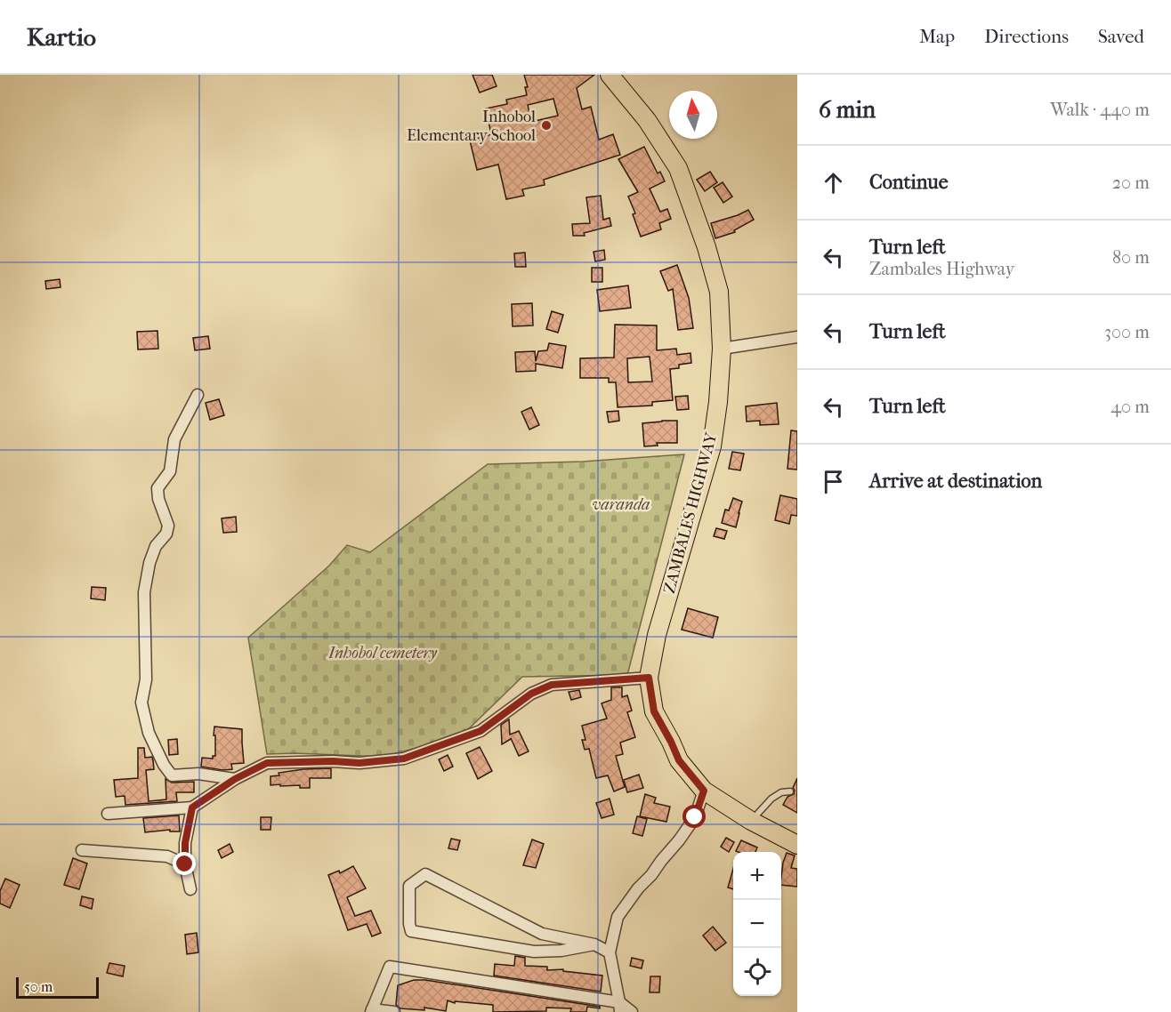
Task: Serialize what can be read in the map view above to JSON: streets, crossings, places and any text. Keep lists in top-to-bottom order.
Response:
{
  "streets": {
    "main road": ["ZAMBALES HIGHWAY"]
  },
  "parks": ["varanda", "Inhobol cemetery"],
  "places": ["Inhobol Elementary School"],
  "scale_bar": "50 m",
  "north": "top",
  "page": {
    "header": "Kartio",
    "nav": ["Map", "Directions", "Saved"],
    "heading": ["6 min", "Walk · 440 m"],
    "list": [
      ["Continue", "20 m"],
      ["Turn left", "Zambales Highway", "80 m"],
      ["Turn left", "300 m"],
      ["Turn left", "40 m"],
      "Arrive at destination"
    ],
    "map_buttons": ["+", "−"],
    "scale": "50 m"
  }
}
